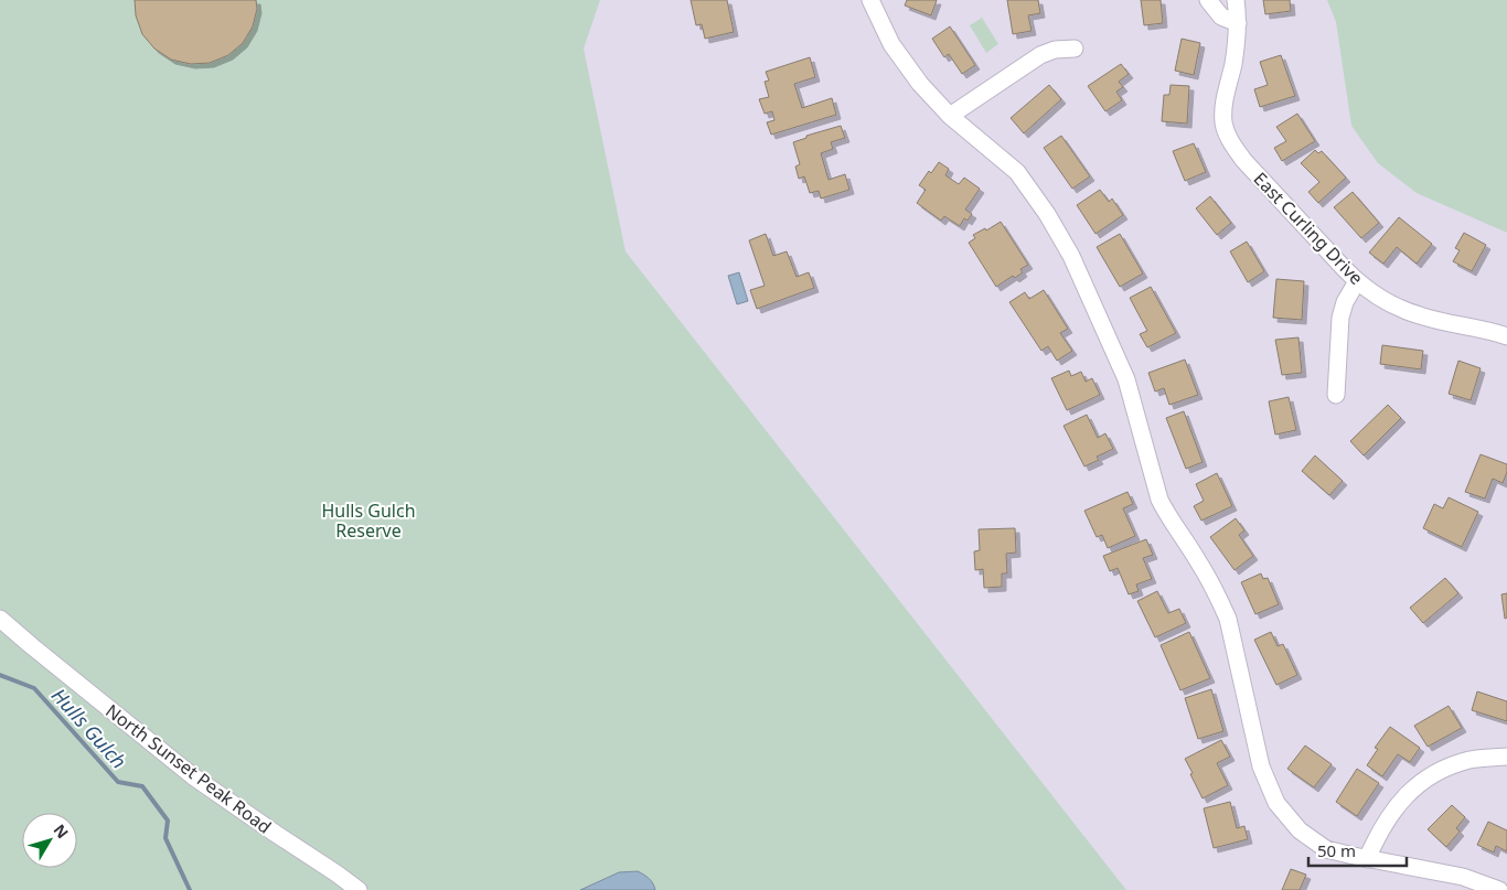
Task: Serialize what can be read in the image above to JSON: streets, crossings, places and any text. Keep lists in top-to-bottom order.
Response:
{
  "streets": {
    "street": ["East Curling Drive", "North Sunset Peak Road"]
  },
  "water": ["Hulls Gulch"],
  "parks": ["Hulls Gulch Reserve"],
  "scale_bar": "50 m",
  "north": "top right"
}
